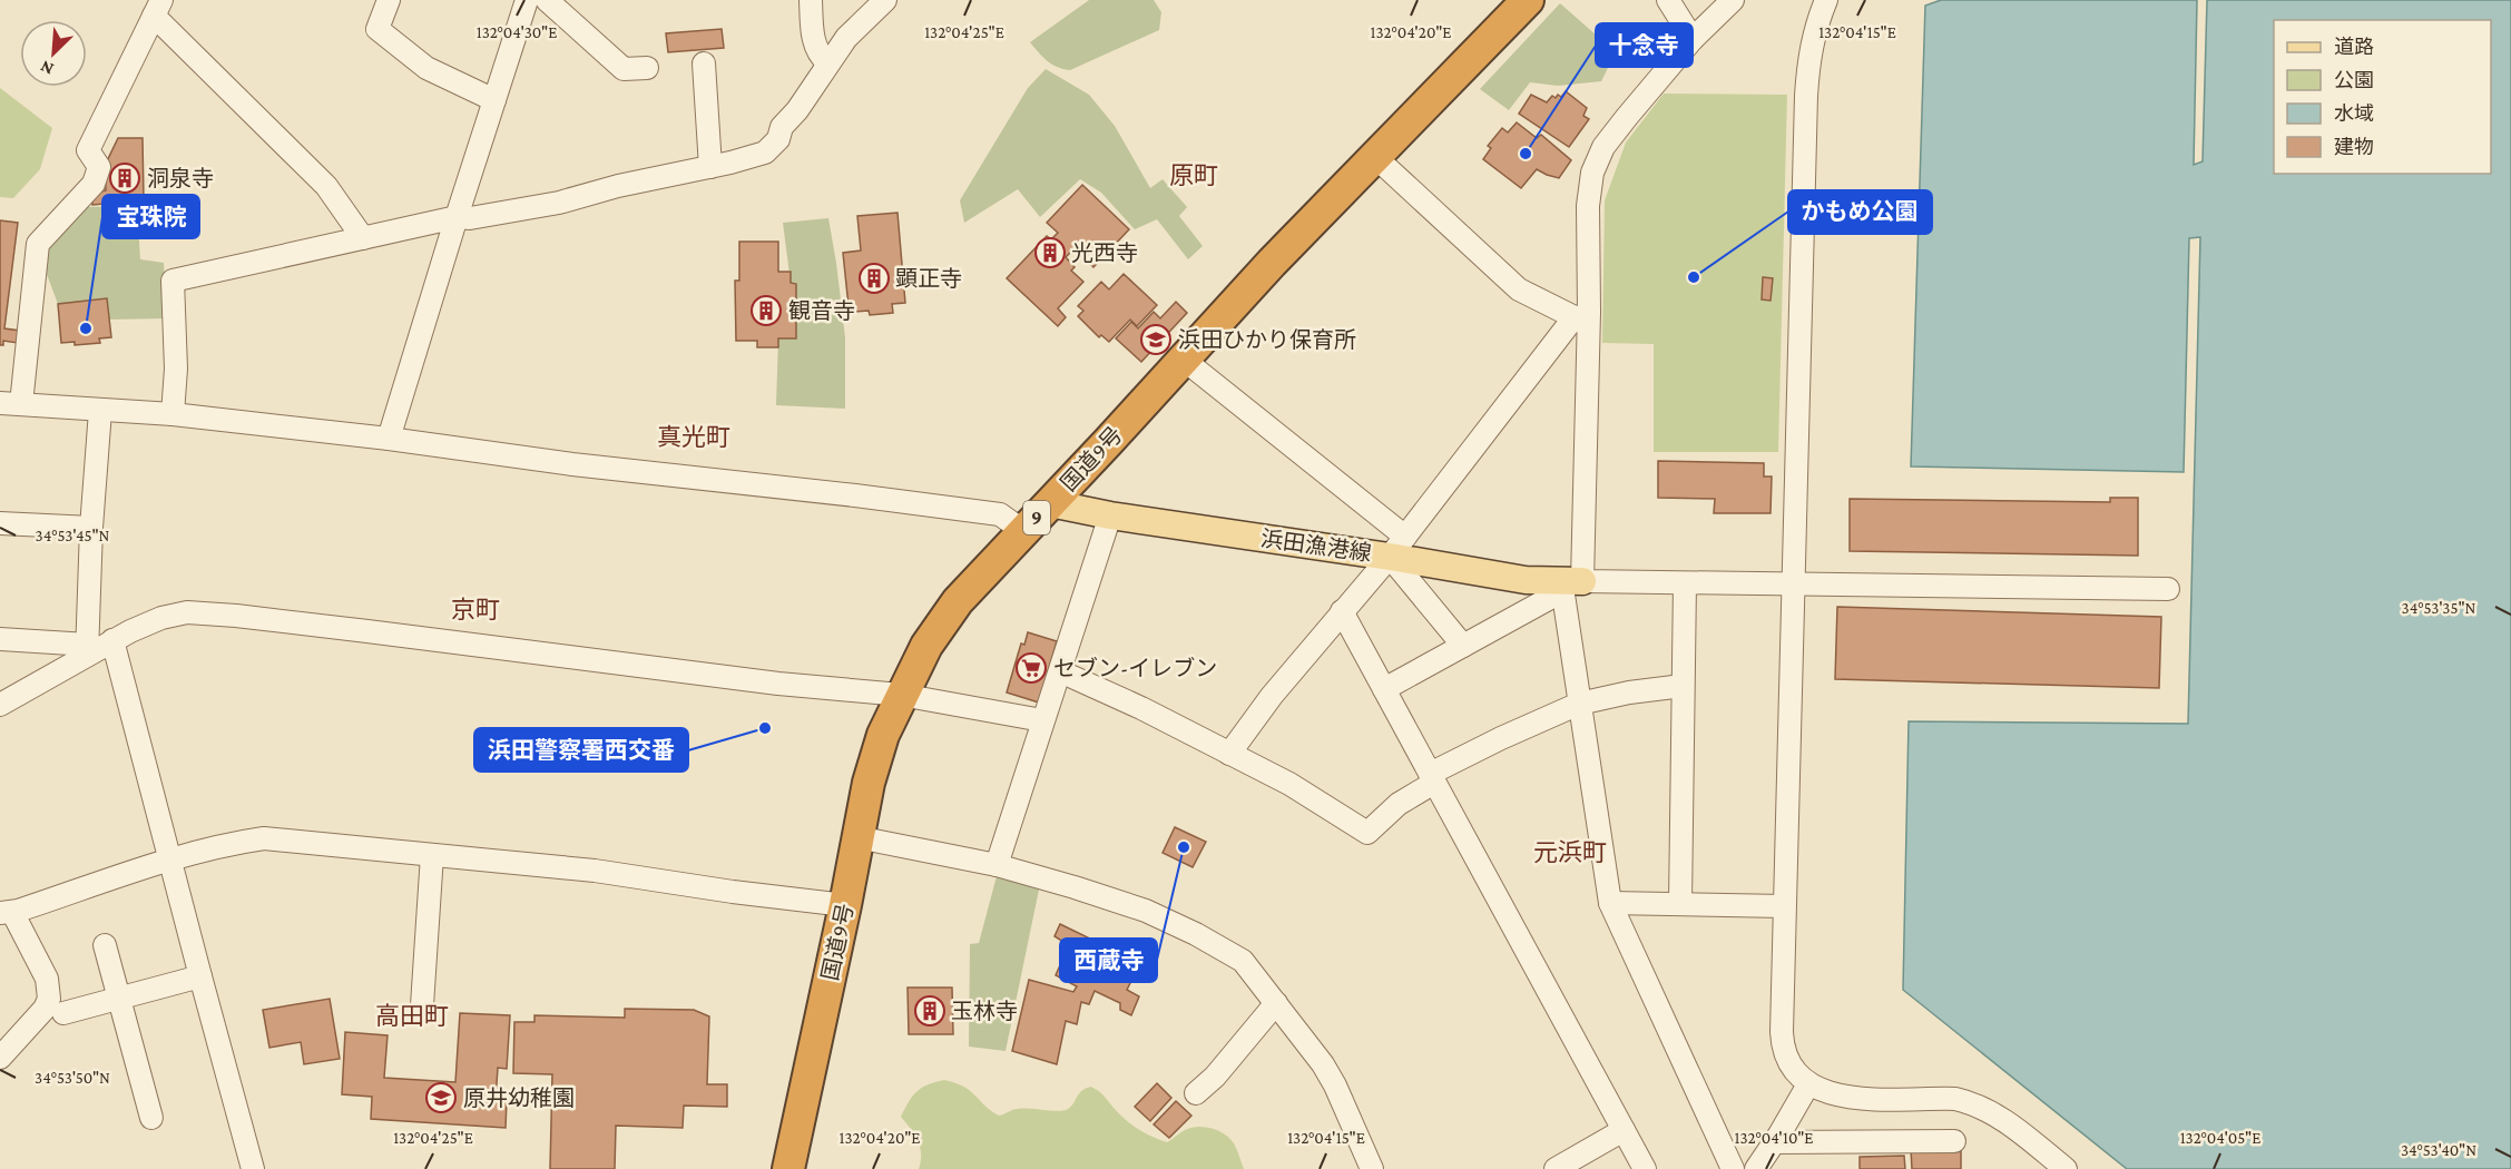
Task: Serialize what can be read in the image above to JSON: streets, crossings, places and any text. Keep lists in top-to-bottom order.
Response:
{
  "streets": {
    "highway": ["国道9号", "9"],
    "main road": ["浜田漁港線"]
  },
  "crossings": [
    ["国道9号", "浜田漁港線"]
  ],
  "districts": [
    "原町",
    "真光町",
    "京町",
    "元浜町",
    "高田町"
  ],
  "places": {
    "other": [
      "十念寺",
      "かもめ公園",
      "宝珠院",
      "浜田警察署西交番",
      "西蔵寺"
    ],
    "building": [
      "洞泉寺",
      "光西寺",
      "顕正寺",
      "観音寺",
      "玉林寺"
    ],
    "school or university": ["浜田ひかり保育所", "原井幼稚園"],
    "supermarket": ["セブン-イレブン"]
  },
  "legend": [
    "道路",
    "公園",
    "水域",
    "建物"
  ],
  "north": "bottom left",
  "coordinates": [
    "132°04'30\"E",
    "132°04'25\"E",
    "132°04'20\"E",
    "132°04'15\"E",
    "34°53'45\"N",
    "34°53'35\"N",
    "34°53'50\"N",
    "132°04'10\"E",
    "132°04'05\"E",
    "34°53'40\"N"
  ]
}
